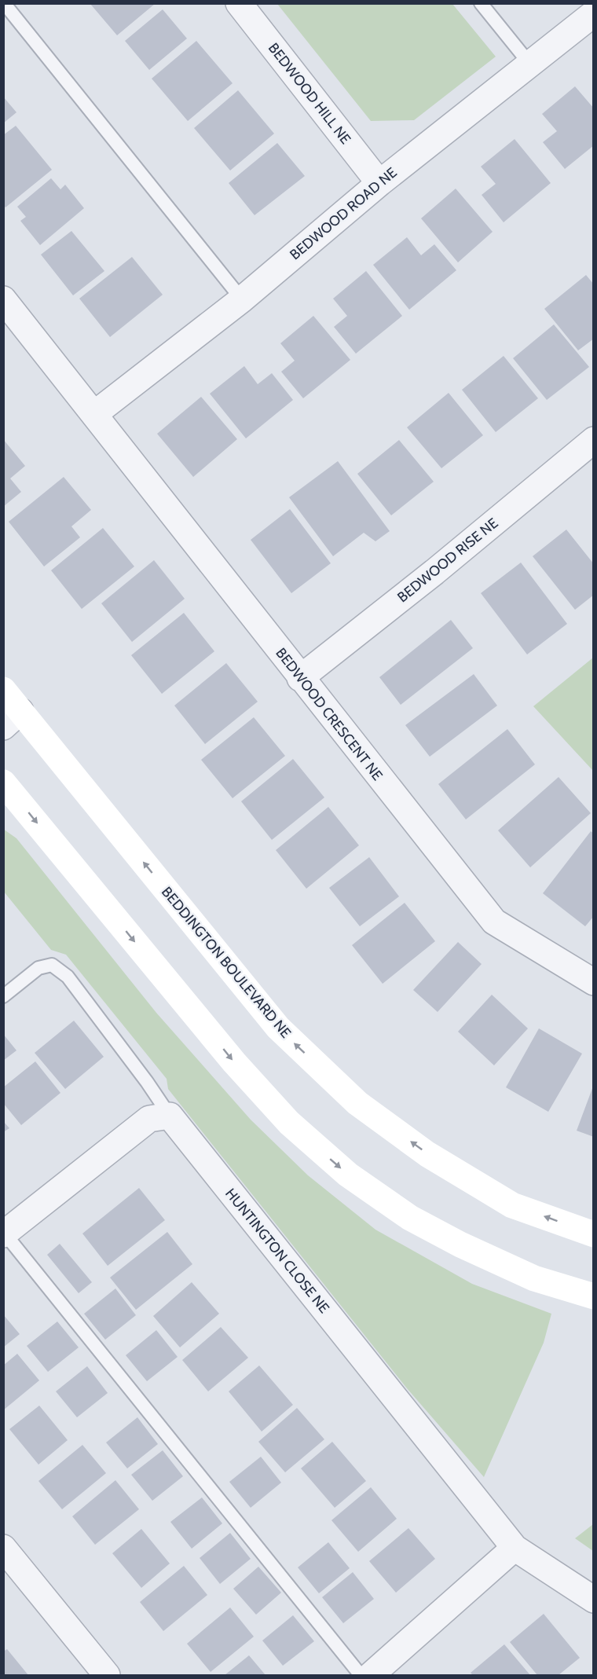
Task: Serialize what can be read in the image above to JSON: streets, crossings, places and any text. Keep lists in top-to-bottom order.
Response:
{
  "streets": {
    "main road": ["BEDDINGTON BOULEVARD NE"],
    "street": [
      "BEDWOOD HILL NE",
      "BEDWOOD ROAD NE",
      "BEDWOOD RISE NE",
      "BEDWOOD CRESCENT NE",
      "HUNTINGTON CLOSE NE"
    ]
  },
  "crossings": [
    ["BEDWOOD HILL NE", "BEDWOOD ROAD NE"],
    ["BEDWOOD ROAD NE", "BEDWOOD CRESCENT NE"],
    ["BEDWOOD RISE NE", "BEDWOOD CRESCENT NE"]
  ]
}
